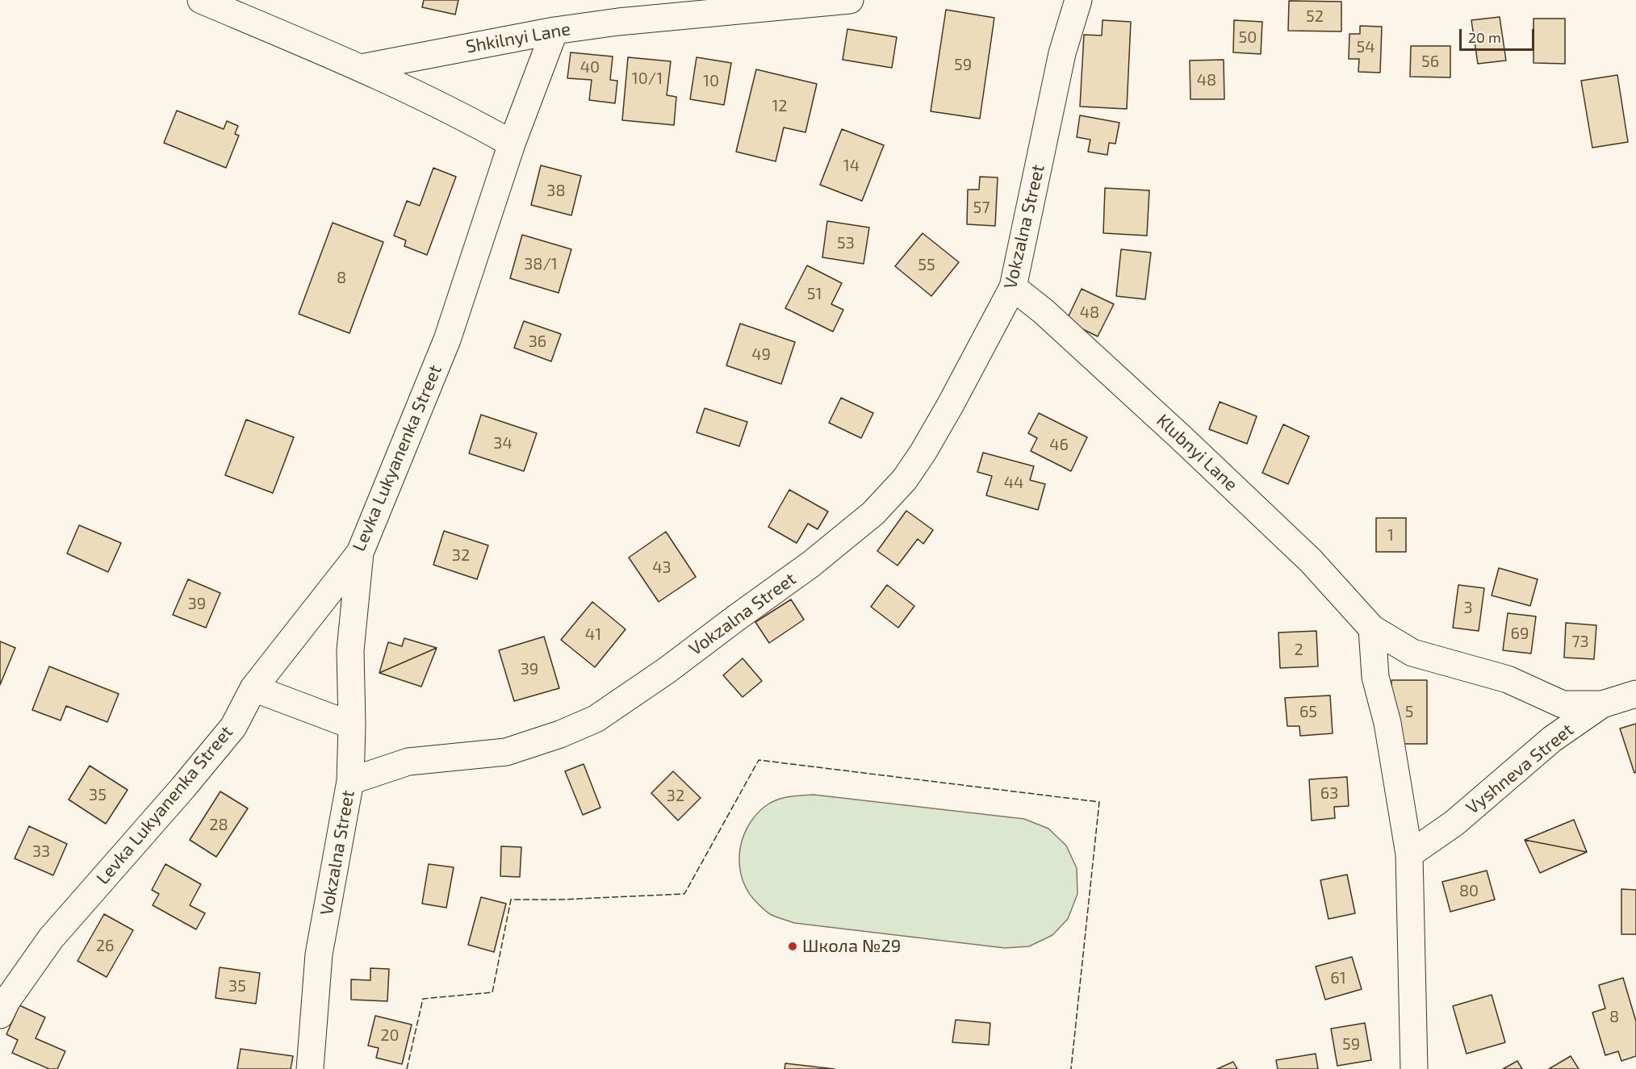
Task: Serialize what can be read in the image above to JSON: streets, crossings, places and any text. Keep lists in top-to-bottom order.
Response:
{
  "streets": {
    "street": [
      "Shkilnyi Lane",
      "Vokzalna Street",
      "Klubnyi Lane",
      "Levka Lukyanenka Street",
      "Vyshneva Street"
    ]
  },
  "crossings": [
    ["Shkilnyi Lane", "Levka Lukyanenka Street"],
    ["Vokzalna Street", "Klubnyi Lane"],
    ["Klubnyi Lane", "Vyshneva Street"]
  ],
  "places": ["Школа №29"],
  "house_numbers": [
    "52",
    "50",
    "54",
    "56",
    "59",
    "40",
    "10/1",
    "48",
    "10",
    "12",
    "14",
    "38",
    "57",
    "53",
    "38/1",
    "55",
    "8",
    "51",
    "48",
    "36",
    "49",
    "34",
    "46",
    "44",
    "1",
    "32",
    "43",
    "39",
    "3",
    "69",
    "41",
    "73",
    "2",
    "39",
    "65",
    "5",
    "63",
    "35",
    "32",
    "28",
    "33",
    "80",
    "26",
    "61",
    "35",
    "8",
    "20",
    "59"
  ],
  "scale_bar": "20 m"
}
